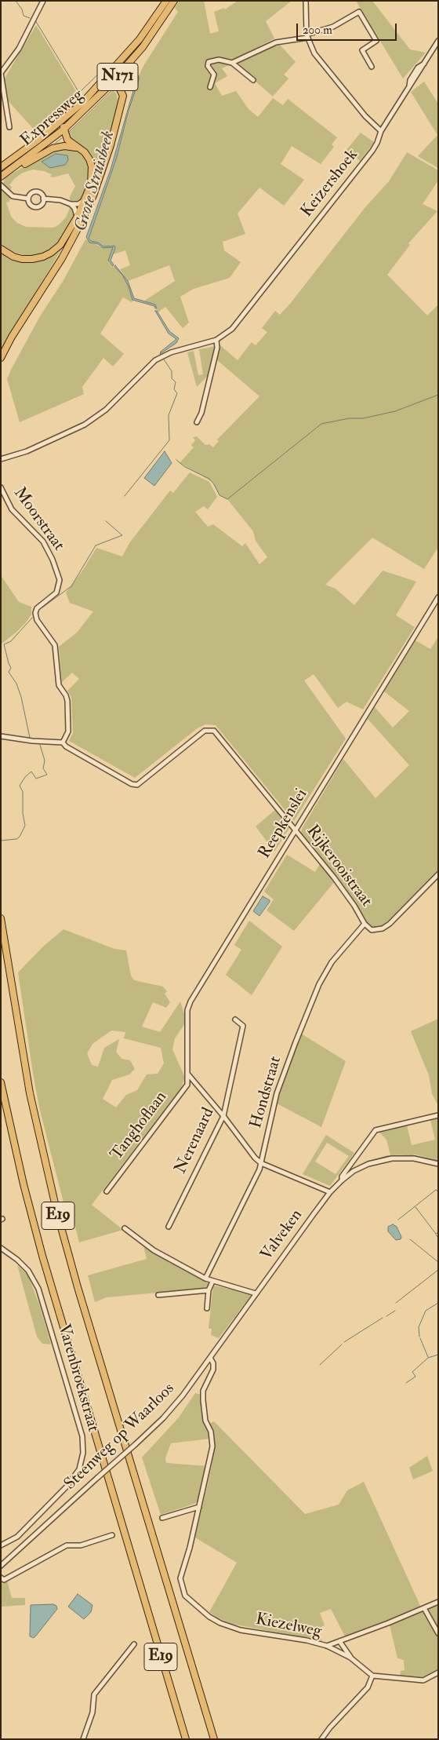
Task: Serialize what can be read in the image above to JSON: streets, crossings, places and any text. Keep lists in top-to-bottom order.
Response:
{
  "streets": {
    "highway": ["N171", "Expressweg", "E19"],
    "street": [
      "Keizershoek",
      "Moorstraat",
      "Reepkenslei",
      "Rijkerooistraat",
      "Hondstraat",
      "Tanghoflaan",
      "Nerenaard",
      "Valveken",
      "Varenbroekstraat",
      "Steenweg op Waarloos",
      "Kiezelweg"
    ]
  },
  "crossings": [
    ["Moorstraat", "Rijkerooistraat"],
    ["Reepkenslei", "Rijkerooistraat"],
    ["Reepkenslei", "Tanghoflaan"],
    ["Rijkerooistraat", "Hondstraat"],
    ["Valveken", "Steenweg op Waarloos"],
    ["Steenweg op Waarloos", "Kiezelweg"]
  ],
  "water": ["Grote Struisbeek"],
  "scale_bar": "200 m"
}
